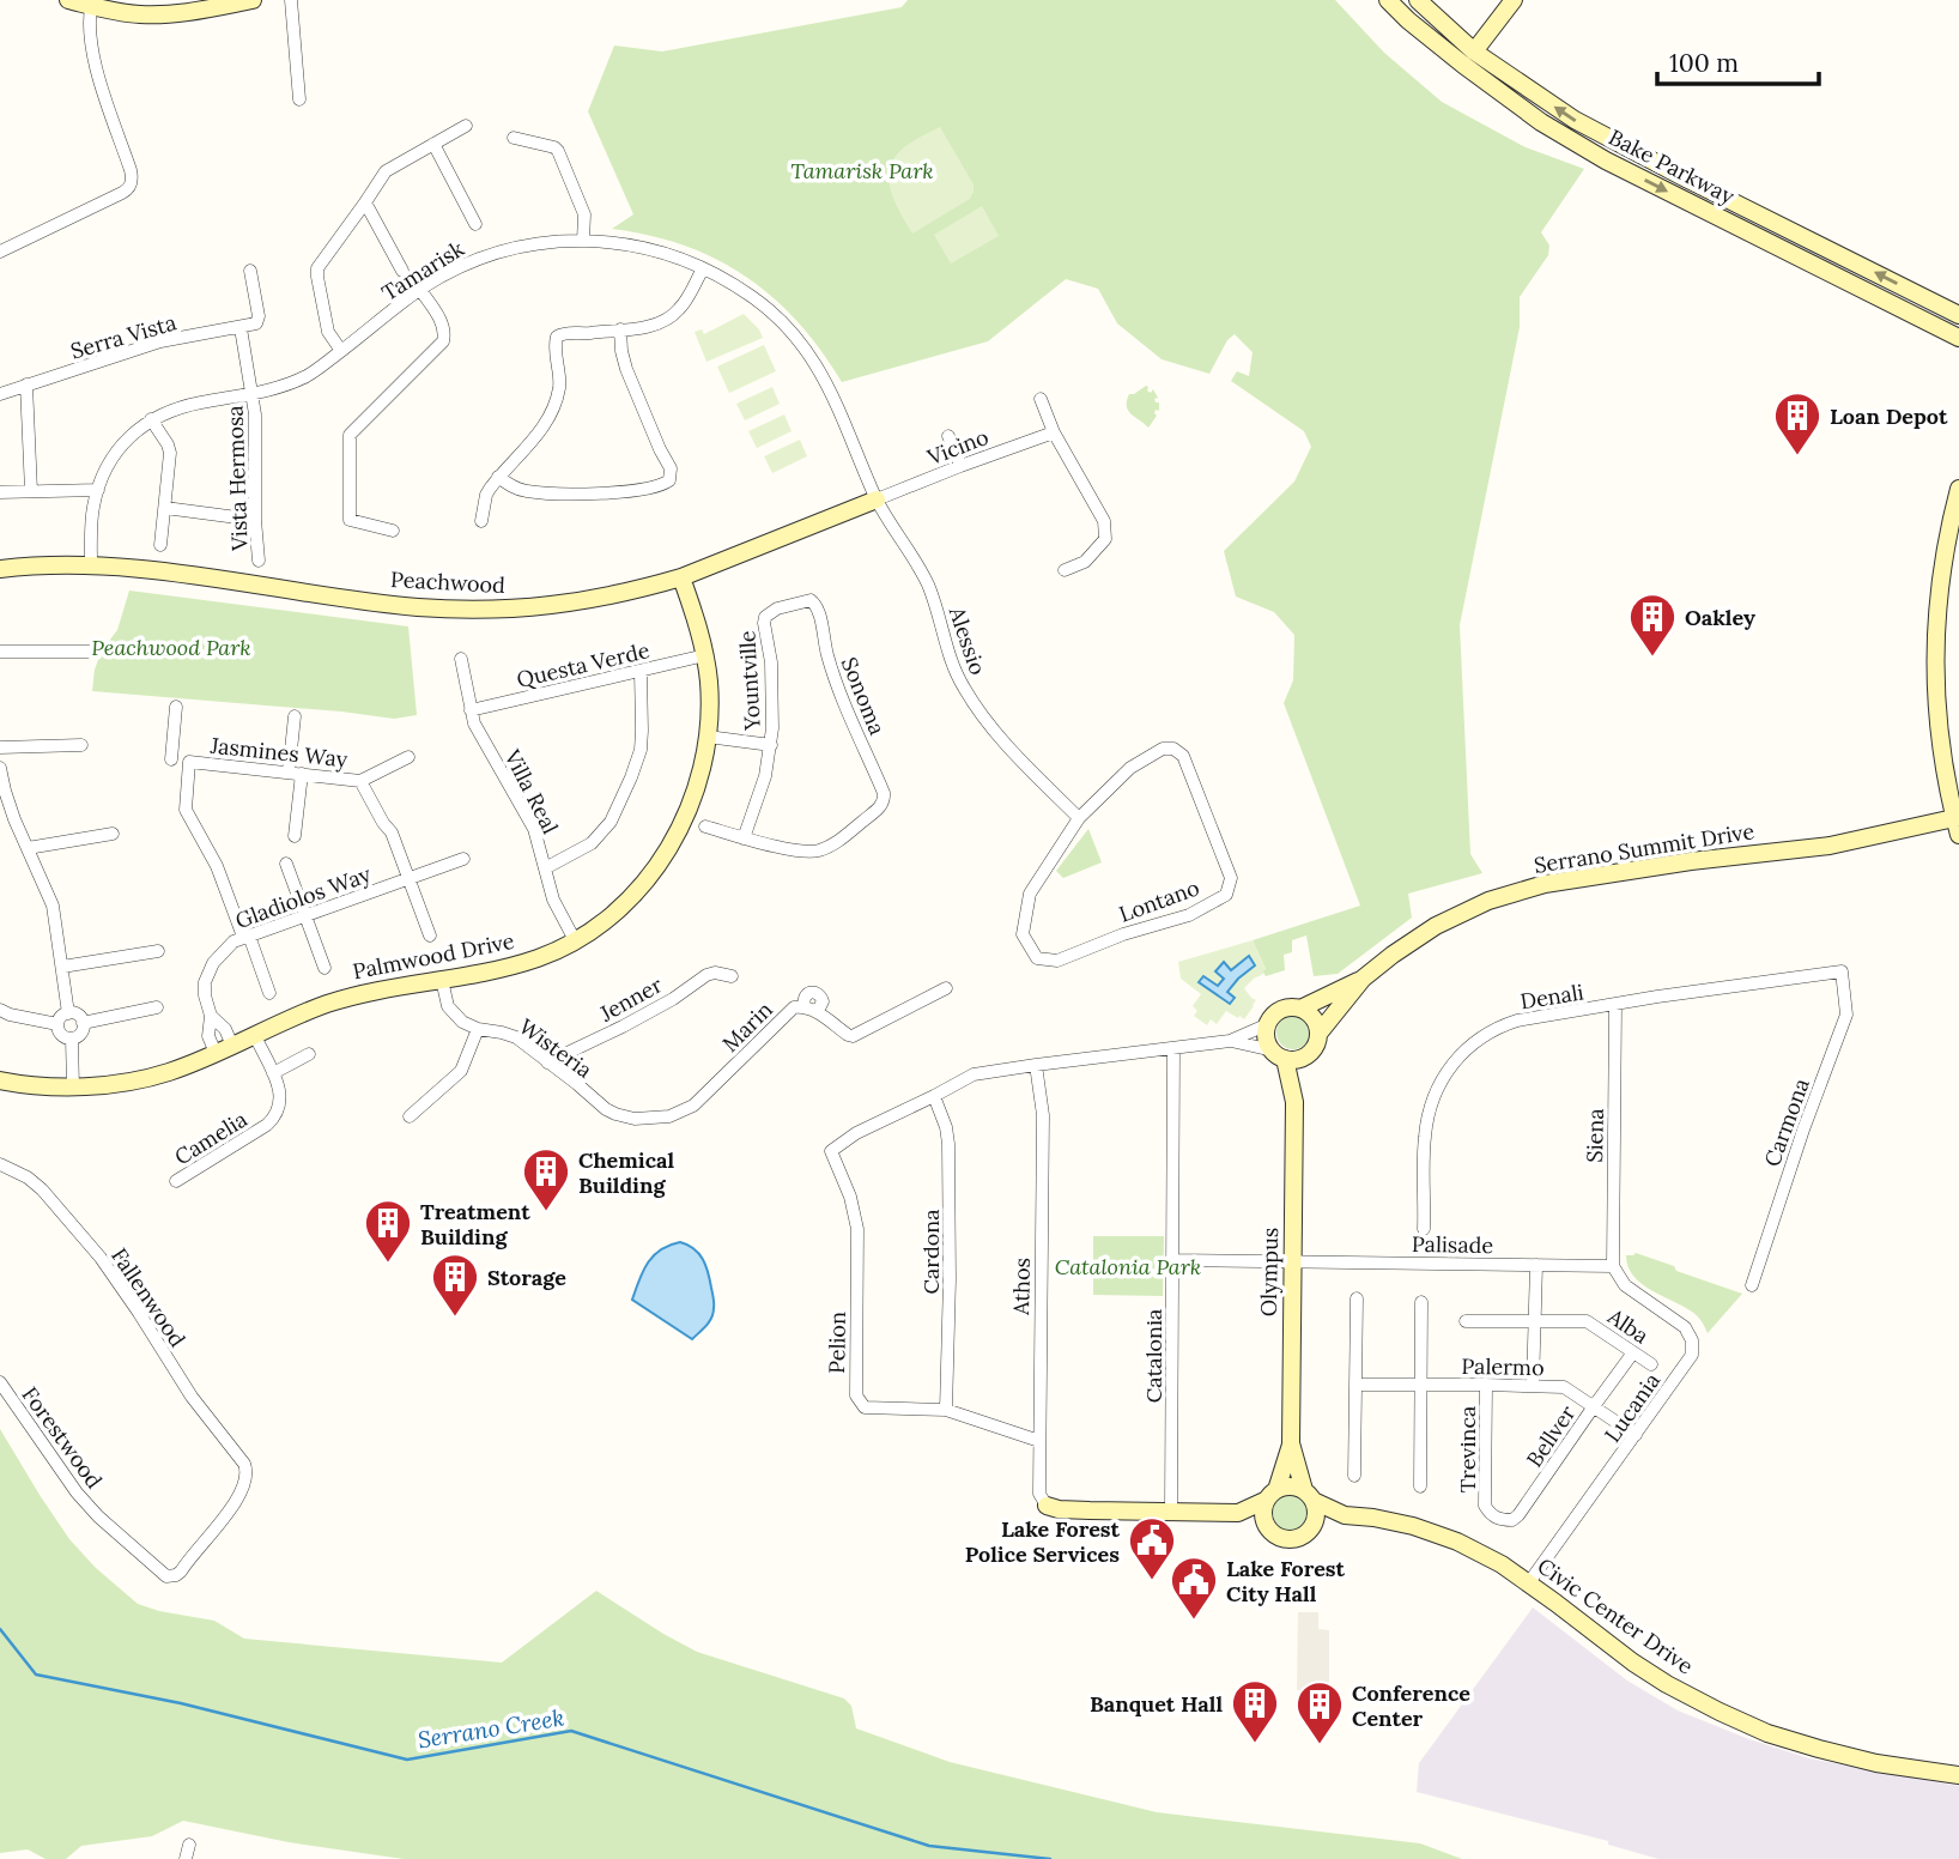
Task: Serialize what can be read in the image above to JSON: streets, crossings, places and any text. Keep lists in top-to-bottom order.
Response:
{
  "streets": {
    "street": [
      "Bake Parkway",
      "Tamarisk",
      "Serra Vista",
      "Vicino",
      "Vista Hermosa",
      "Peachwood",
      "Alessio",
      "Questa Verde",
      "Yountville",
      "Sonoma",
      "Jasmines Way",
      "Villa Real",
      "Serrano Summit Drive",
      "Gladiolos Way",
      "Lontano",
      "Palmwood Drive",
      "Denali",
      "Jenner",
      "Marin",
      "Wisteria",
      "Carmona",
      "Siena",
      "Camelia",
      "Palisade",
      "Cardona",
      "Olympus",
      "Athos",
      "Fallenwood",
      "Alba",
      "Pelion",
      "Catalonia",
      "Palermo",
      "Lucania",
      "Bellver",
      "Forestwood",
      "Trevinca",
      "Civic Center Drive"
    ]
  },
  "crossings": [
    ["Tamarisk", "Vicino"],
    ["Tamarisk", "Vista Hermosa"],
    ["Tamarisk", "Peachwood"],
    ["Tamarisk", "Alessio"],
    ["Serra Vista", "Vista Hermosa"],
    ["Vicino", "Peachwood"],
    ["Vicino", "Alessio"],
    ["Peachwood", "Alessio"],
    ["Peachwood", "Palmwood Drive"],
    ["Alessio", "Lontano"],
    ["Questa Verde", "Villa Real"],
    ["Questa Verde", "Palmwood Drive"],
    ["Yountville", "Sonoma"],
    ["Jasmines Way", "Gladiolos Way"],
    ["Villa Real", "Palmwood Drive"],
    ["Serrano Summit Drive", "Cardona"],
    ["Serrano Summit Drive", "Olympus"],
    ["Serrano Summit Drive", "Athos"],
    ["Serrano Summit Drive", "Pelion"],
    ["Serrano Summit Drive", "Catalonia"],
    ["Gladiolos Way", "Palmwood Drive"],
    ["Palmwood Drive", "Wisteria"],
    ["Palmwood Drive", "Camelia"],
    ["Denali", "Carmona"],
    ["Denali", "Siena"],
    ["Jenner", "Wisteria"],
    ["Marin", "Wisteria"],
    ["Siena", "Palisade"],
    ["Siena", "Lucania"],
    ["Palisade", "Olympus"],
    ["Palisade", "Catalonia"],
    ["Palisade", "Lucania"],
    ["Cardona", "Pelion"],
    ["Olympus", "Civic Center Drive"],
    ["Athos", "Pelion"],
    ["Athos", "Civic Center Drive"],
    ["Fallenwood", "Forestwood"],
    ["Alba", "Bellver"],
    ["Catalonia", "Civic Center Drive"],
    ["Palermo", "Lucania"],
    ["Palermo", "Bellver"],
    ["Palermo", "Trevinca"],
    ["Lucania", "Civic Center Drive"],
    ["Bellver", "Trevinca"]
  ],
  "water": ["Serrano Creek"],
  "parks": ["Tamarisk Park", "Peachwood Park", "Catalonia Park"],
  "places": {
    "building": [
      "Loan Depot",
      "Oakley",
      "Chemical Building",
      "Treatment Building",
      "Storage",
      "Banquet Hall",
      "Conference Center"
    ],
    "public building": ["Lake Forest Police Services", "Lake Forest City Hall"]
  },
  "scale_bar": "100 m"
}
